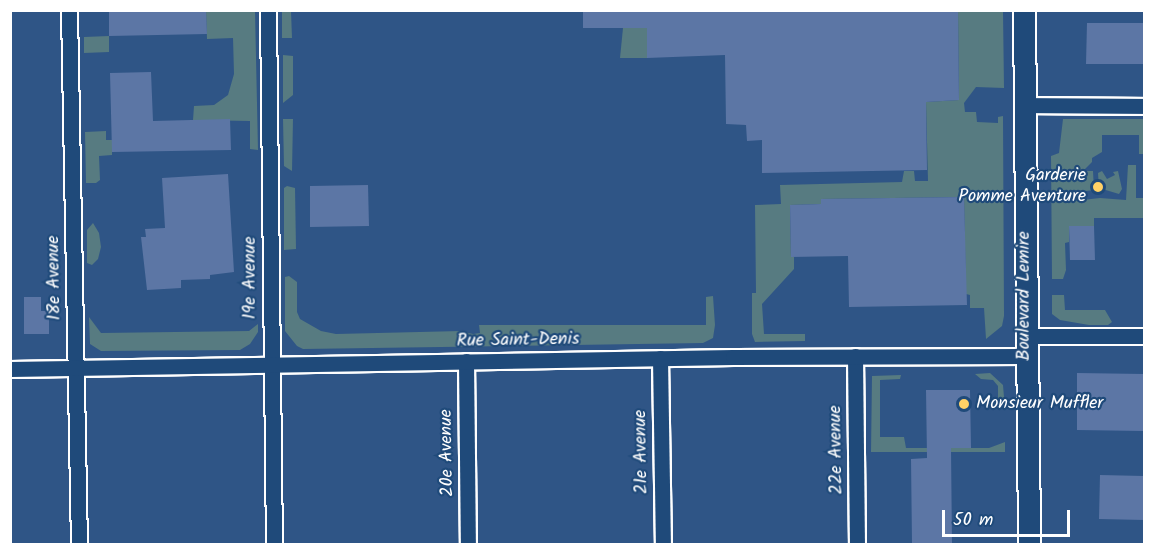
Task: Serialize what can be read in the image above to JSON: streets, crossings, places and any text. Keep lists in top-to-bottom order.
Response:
{
  "streets": {
    "main road": ["Boulevard Lemire"],
    "street": [
      "18e Avenue",
      "19e Avenue",
      "Rue Saint-Denis",
      "22e Avenue",
      "21e Avenue",
      "20e Avenue"
    ]
  },
  "crossings": [
    ["18e Avenue", "Rue Saint-Denis"],
    ["19e Avenue", "Rue Saint-Denis"],
    ["Boulevard Lemire", "Rue Saint-Denis"],
    ["Rue Saint-Denis", "22e Avenue"],
    ["Rue Saint-Denis", "21e Avenue"],
    ["Rue Saint-Denis", "20e Avenue"]
  ],
  "places": ["Garderie Pomme Aventure", "Monsieur Muffler"],
  "scale_bar": "50 m"
}
